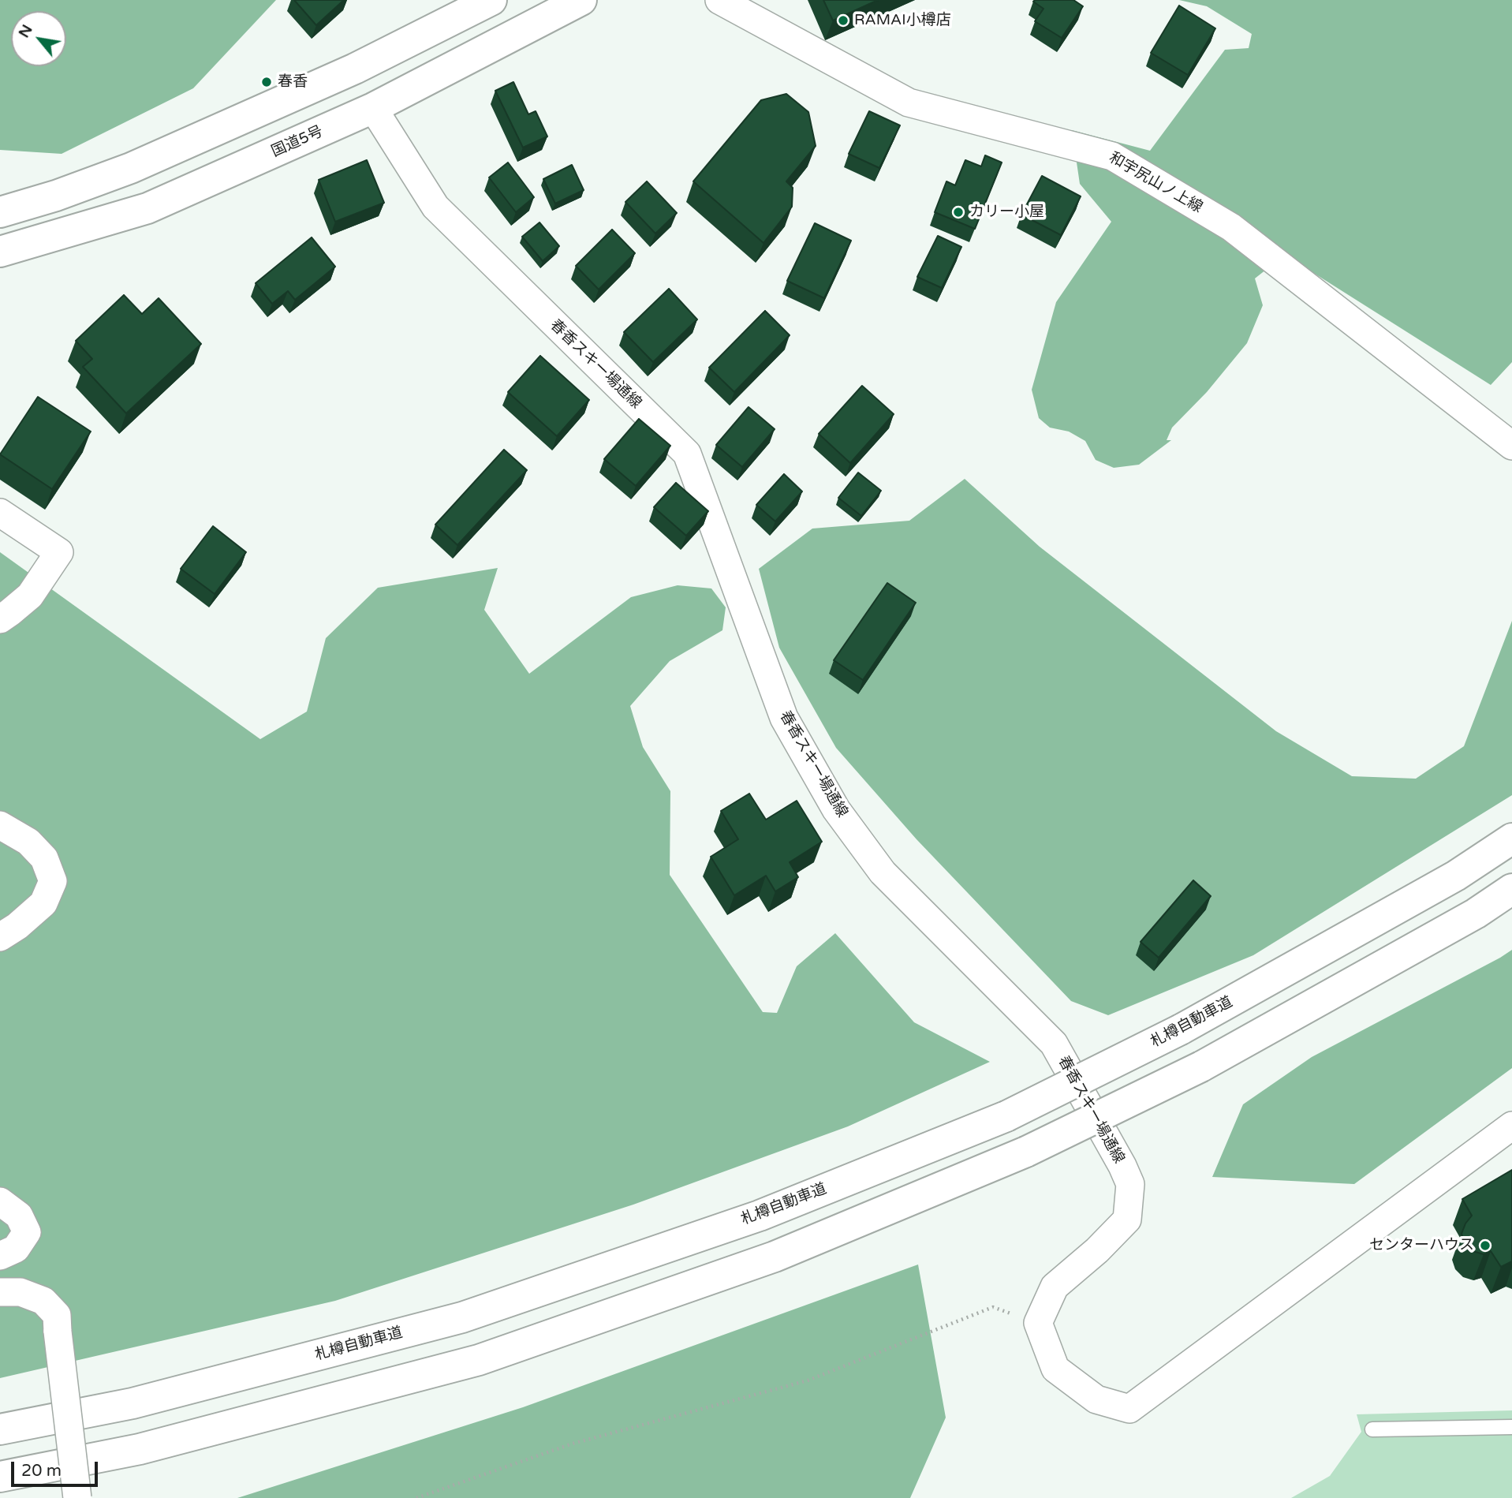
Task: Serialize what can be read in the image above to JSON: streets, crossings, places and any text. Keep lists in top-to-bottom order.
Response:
{
  "streets": {
    "highway": ["国道5号", "札樽自動車道"],
    "street": ["和宇尻山ノ上線", "春香スキー場通線"]
  },
  "crossings": [
    ["国道5号", "春香スキー場通線"]
  ],
  "places": [
    "RAMAI小樽店",
    "春香",
    "カリー小屋",
    "センターハウス"
  ],
  "scale_bar": "20 m",
  "north": "top left"
}
